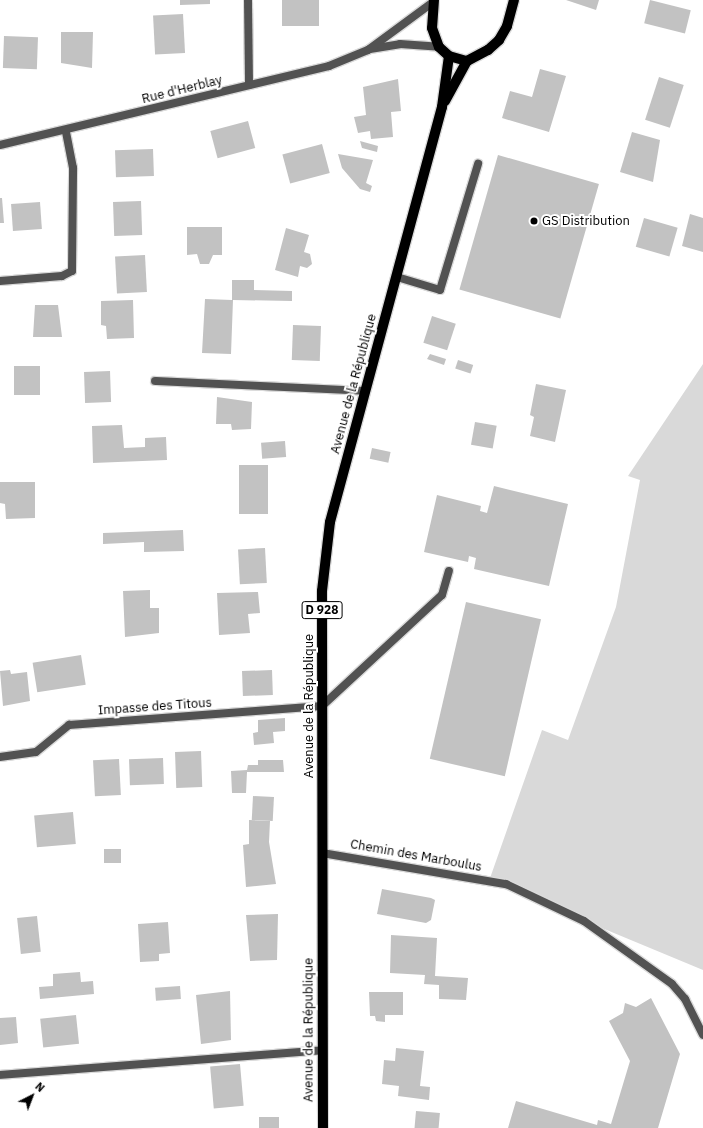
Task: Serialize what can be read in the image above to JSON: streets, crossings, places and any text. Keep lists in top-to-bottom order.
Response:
{
  "streets": {
    "main road": ["Avenue de la République", "D 928"],
    "street": ["Rue d'Herblay", "Impasse des Titous", "Chemin des Marboulus"]
  },
  "crossings": [
    ["Avenue de la République", "Impasse des Titous"],
    ["Avenue de la République", "Chemin des Marboulus"]
  ],
  "places": ["GS Distribution"],
  "north": "top right"
}
